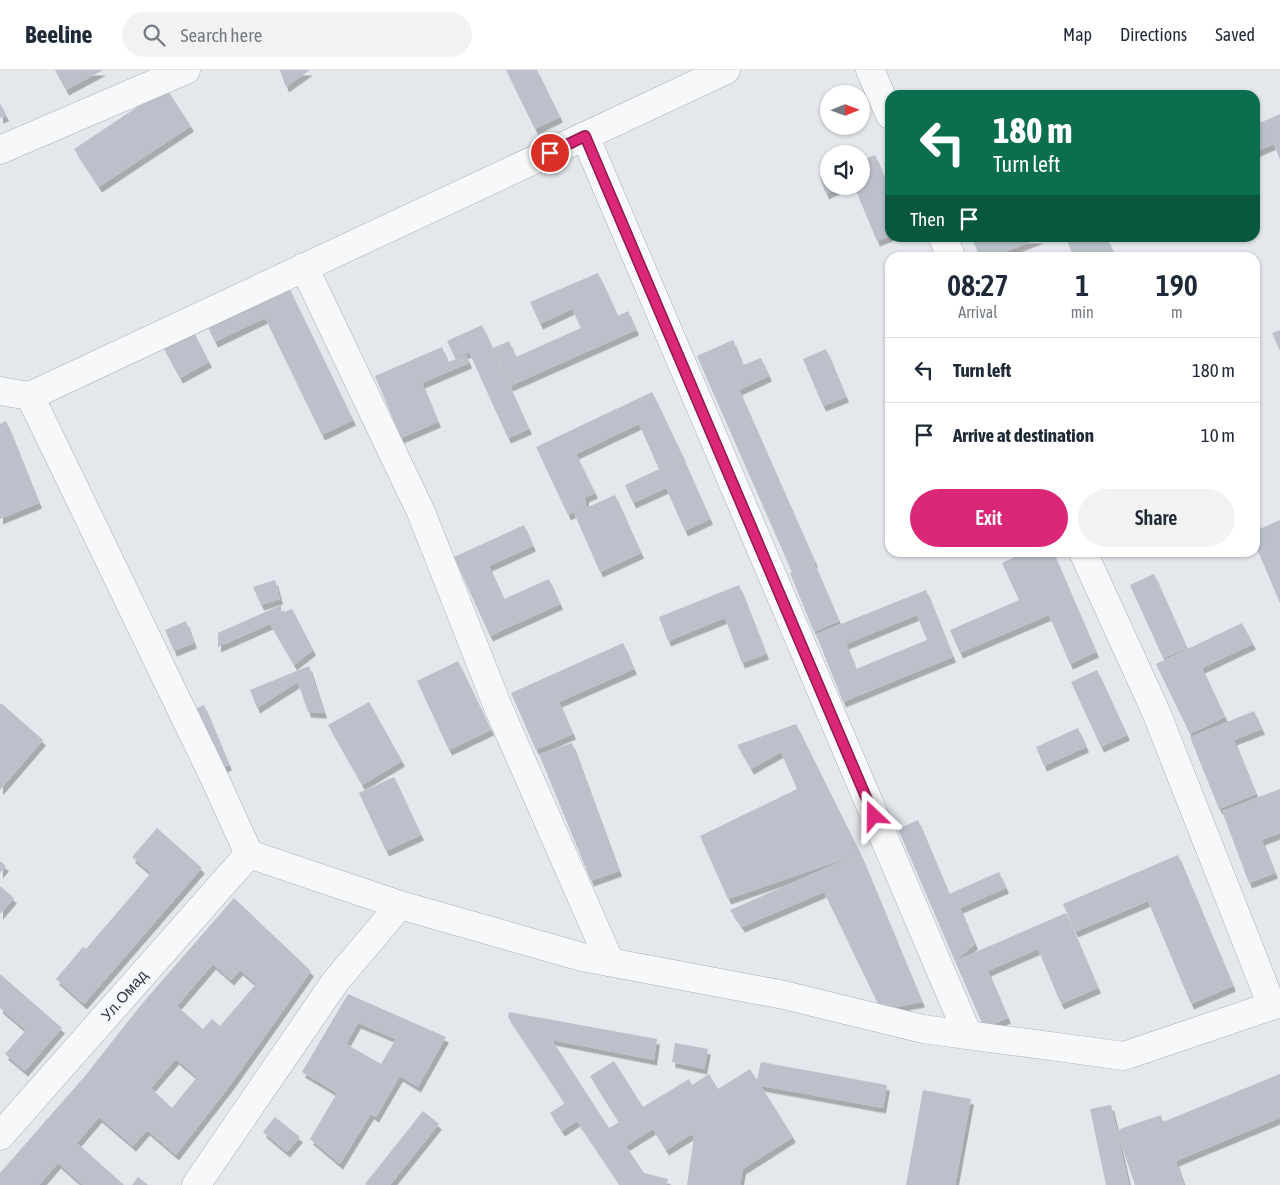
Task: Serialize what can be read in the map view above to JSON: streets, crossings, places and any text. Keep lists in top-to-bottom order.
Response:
{
  "streets": {
    "street": ["Ул. Омад"]
  },
  "north": "right",
  "page": {
    "header": "Beeline",
    "search": "Search here",
    "nav": ["Map", "Directions", "Saved"],
    "turn": ["180 m", "Turn left"],
    "then": "Then",
    "eta": [
      "08:27",
      "Arrival",
      "1",
      "min",
      "190",
      "m"
    ],
    "list": [
      {
        "name": "Turn left",
        "value": "180 m"
      },
      {
        "name": "Arrive at destination",
        "value": "10 m"
      }
    ],
    "buttons": ["Exit", "Share"]
  }
}
